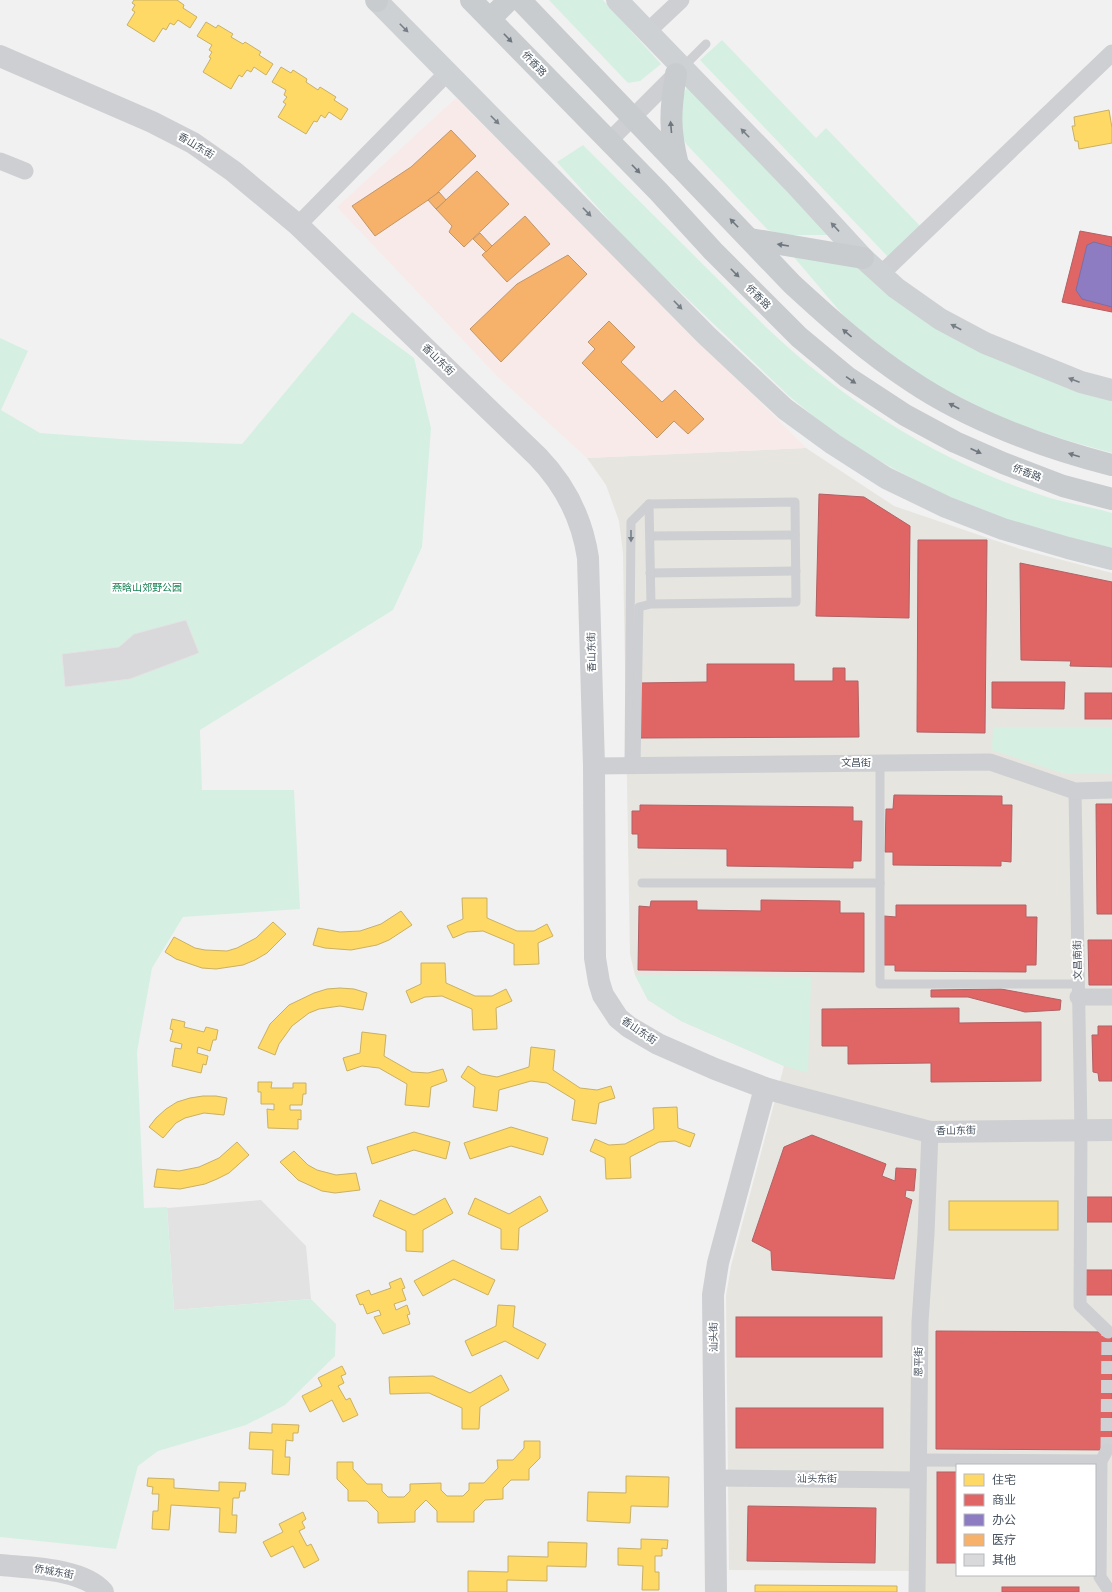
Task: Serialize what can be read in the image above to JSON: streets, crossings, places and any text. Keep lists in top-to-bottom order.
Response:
{
  "streets": {
    "main road": ["侨香路"],
    "street": [
      "香山东街",
      "文昌街",
      "文昌南街",
      "汕头街",
      "恩平街",
      "汕头东街",
      "侨城东街"
    ]
  },
  "crossings": [
    ["香山东街", "文昌街"],
    ["香山东街", "文昌南街"],
    ["香山东街", "汕头街"],
    ["香山东街", "恩平街"],
    ["文昌街", "文昌南街"],
    ["汕头街", "汕头东街"],
    ["恩平街", "汕头东街"]
  ],
  "parks": ["燕晗山郊野公园"],
  "legend": [
    "住宅",
    "商业",
    "办公",
    "医疗",
    "其他"
  ]
}
